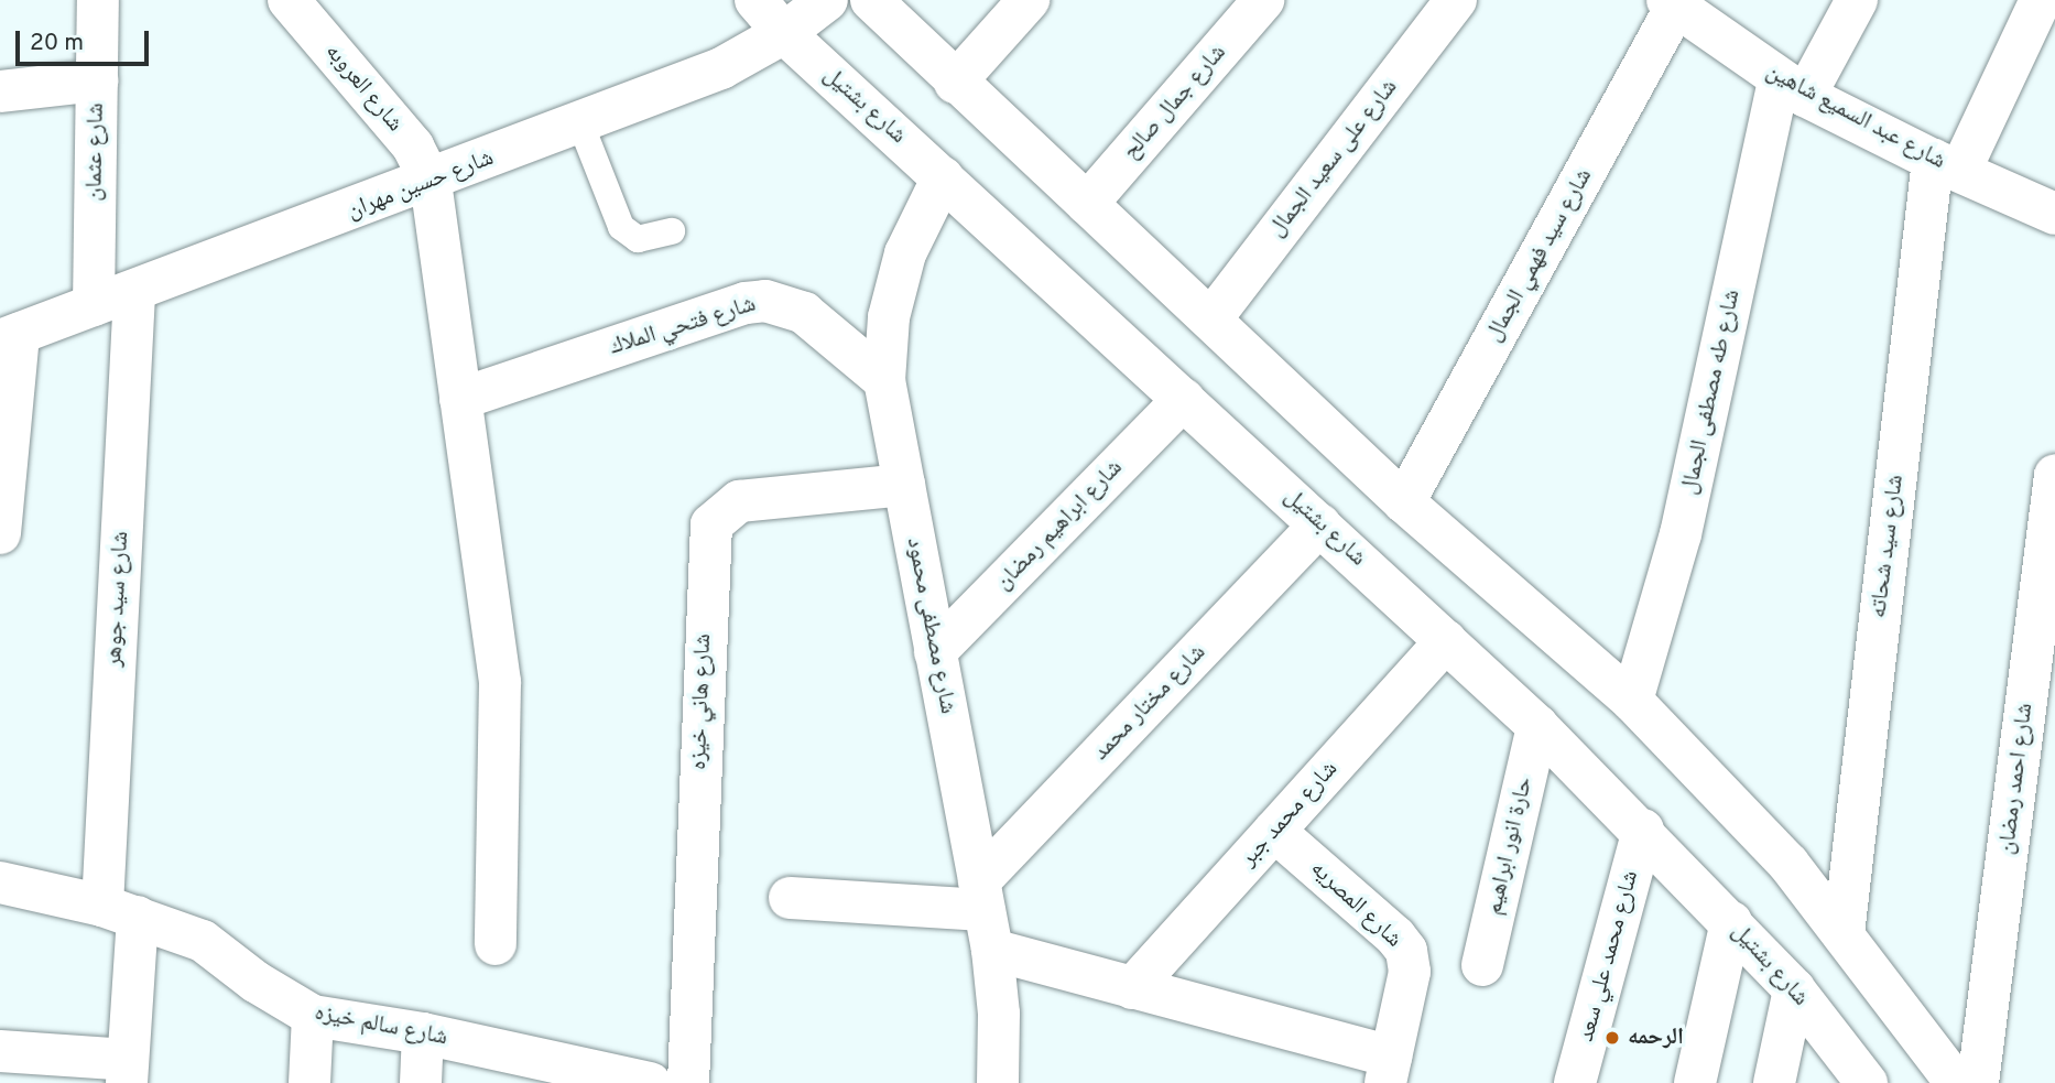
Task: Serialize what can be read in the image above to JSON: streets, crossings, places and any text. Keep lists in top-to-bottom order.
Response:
{
  "streets": {
    "street": [
      "شارع العروبه",
      "شارع جمال صالح",
      "شارع بشتيل",
      "شارع عبد السميع شاهين",
      "شارع عثمان",
      "شارع على سعيد الجمال",
      "شارع حسين مهران",
      "شارع سيد فهمي الجمال",
      "شارع فتحي الملاك",
      "شارع طه مصطفى الجمال",
      "شارع ابراهيم رمضان",
      "شارع سيد شحاته",
      "شارع سيد جوهر",
      "شارع مصطفى محمود",
      "شارع هاني خيزه",
      "شارع مختار محمد",
      "شارع احمد رمضان",
      "شارع محمد جبر",
      "حارة انور ابراهيم",
      "شارع المصريه",
      "شارع محمد علي سعد",
      "شارع سالم خيزه"
    ]
  },
  "crossings": [
    ["شارع العروبه", "شارع حسين مهران"],
    ["شارع العروبه", "شارع فتحي الملاك"],
    ["شارع بشتيل", "شارع حسين مهران"],
    ["شارع بشتيل", "شارع ابراهيم رمضان"],
    ["شارع بشتيل", "شارع مصطفى محمود"],
    ["شارع بشتيل", "شارع مختار محمد"],
    ["شارع بشتيل", "شارع محمد جبر"],
    ["شارع بشتيل", "حارة انور ابراهيم"],
    ["شارع بشتيل", "شارع محمد علي سعد"],
    ["شارع عبد السميع شاهين", "شارع سيد فهمي الجمال"],
    ["شارع عبد السميع شاهين", "شارع طه مصطفى الجمال"],
    ["شارع عبد السميع شاهين", "شارع سيد شحاته"],
    ["شارع عثمان", "شارع حسين مهران"],
    ["شارع حسين مهران", "شارع سيد جوهر"],
    ["شارع فتحي الملاك", "شارع مصطفى محمود"],
    ["شارع ابراهيم رمضان", "شارع مصطفى محمود"],
    ["شارع سيد جوهر", "شارع سالم خيزه"],
    ["شارع مصطفى محمود", "شارع هاني خيزه"],
    ["شارع مصطفى محمود", "شارع مختار محمد"],
    ["شارع محمد جبر", "شارع المصريه"]
  ],
  "places": ["الرحمه"],
  "scale_bar": "20 m"
}
